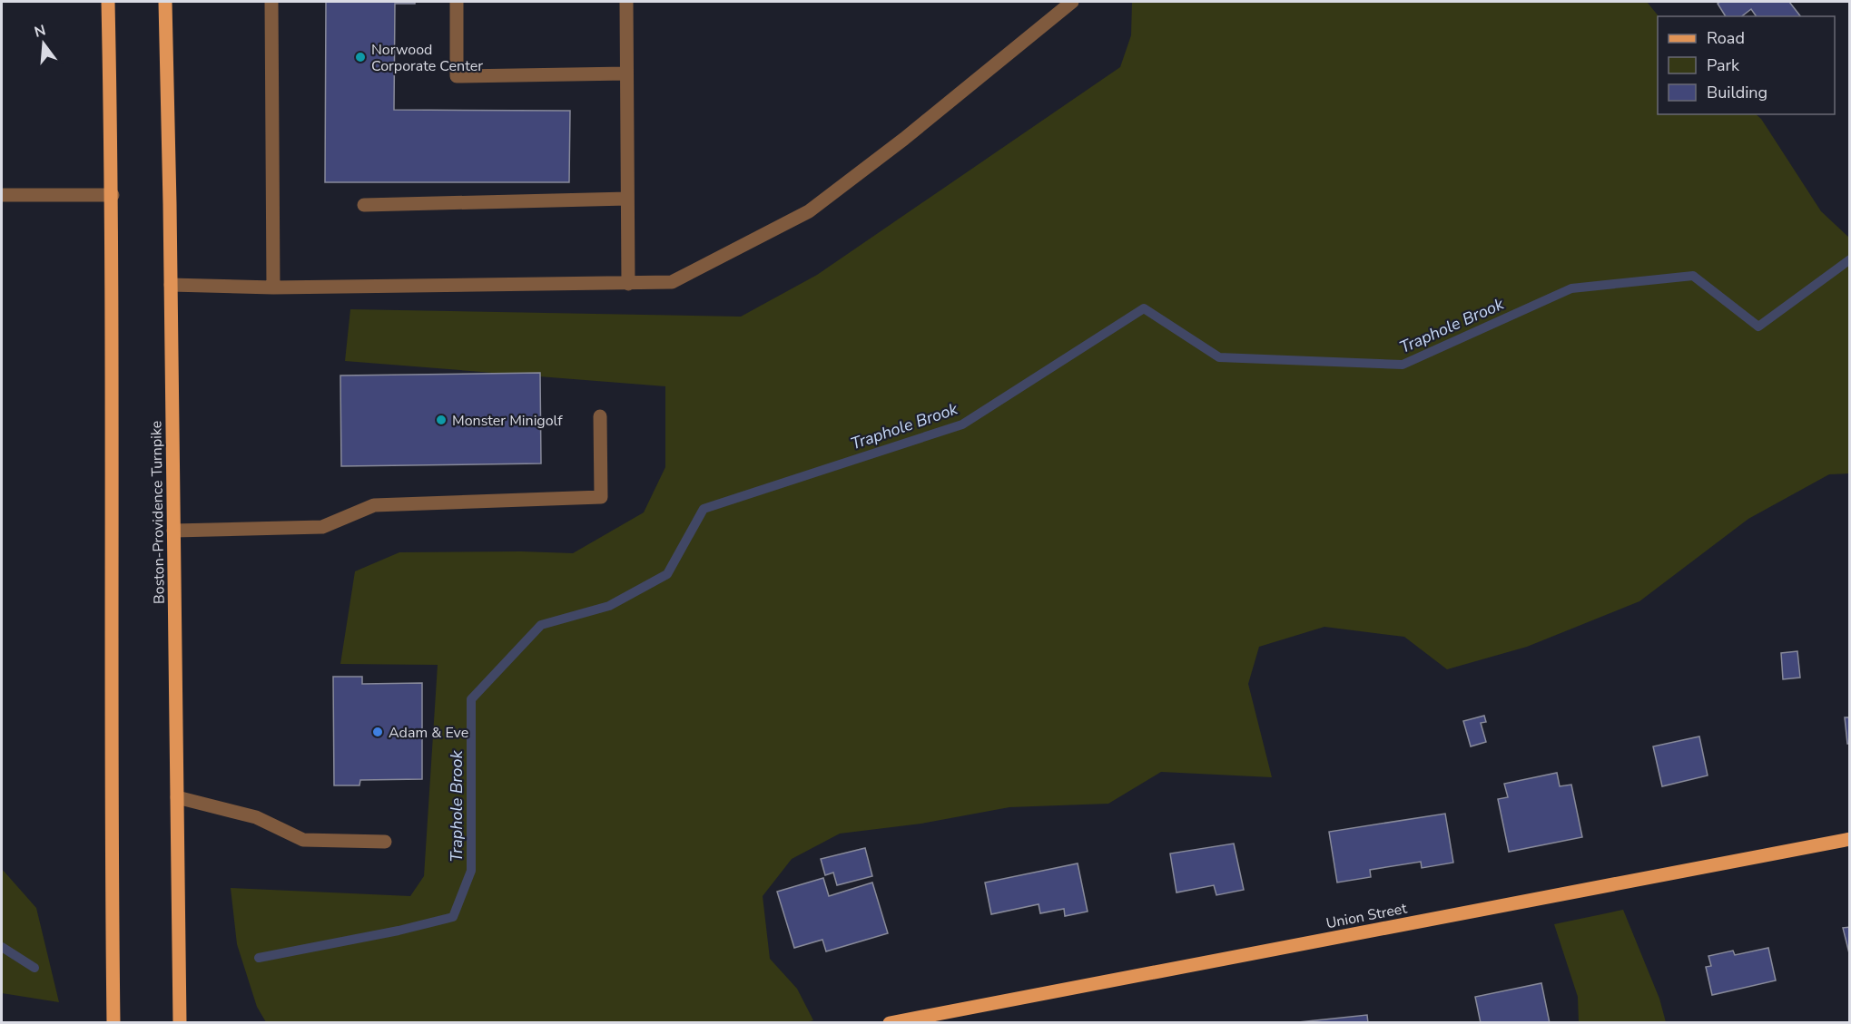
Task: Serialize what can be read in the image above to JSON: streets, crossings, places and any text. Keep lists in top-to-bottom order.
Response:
{
  "streets": {
    "main road": ["Boston-Providence Turnpike", "Union Street"]
  },
  "water": ["Traphole Brook"],
  "places": ["Norwood Corporate Center", "Monster Minigolf", "Adam & Eve"],
  "legend": ["Road", "Park", "Building"],
  "north": "top"
}
